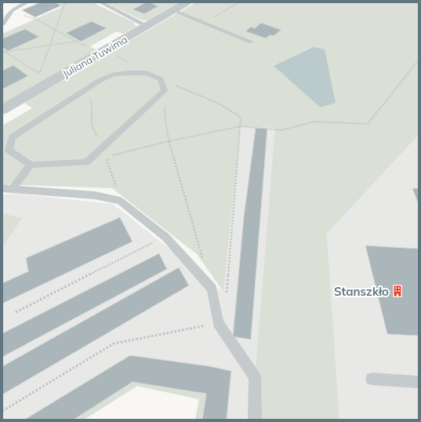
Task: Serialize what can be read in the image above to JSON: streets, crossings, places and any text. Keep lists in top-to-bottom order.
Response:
{
  "streets": {
    "street": ["Juliana Tuwima"]
  },
  "places": {
    "building": ["Stanszkło"]
  }
}
